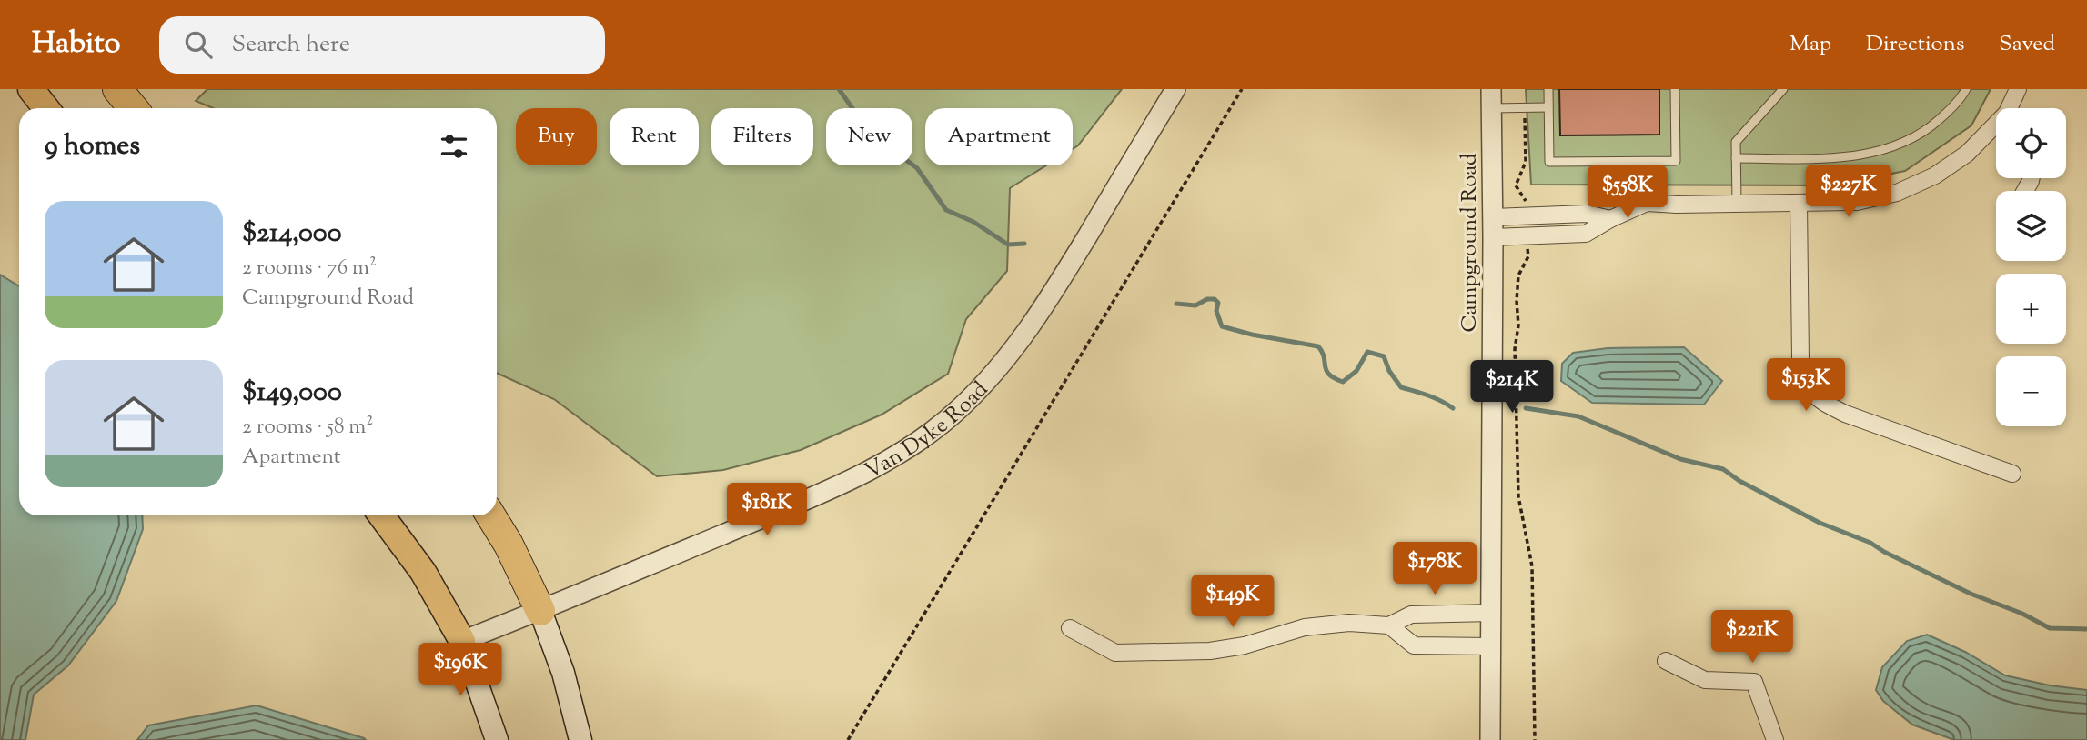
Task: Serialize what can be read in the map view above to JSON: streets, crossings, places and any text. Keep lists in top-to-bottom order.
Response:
{
  "streets": {
    "street": ["Campground Road", "Van Dyke Road"]
  },
  "page": {
    "header": "Habito",
    "search": "Search here",
    "nav": ["Map", "Directions", "Saved"],
    "map_buttons": ["+", "−"],
    "chip": [
      "Buy",
      "Rent",
      "Filters",
      "New",
      "Apartment"
    ],
    "heading": "9 homes",
    "price": [
      "$227K",
      "$558K",
      "$153K",
      "$214K",
      "$181K",
      "$178K",
      "$149K",
      "$221K",
      "$196K"
    ],
    "list": [
      {
        "name": "$214,000",
        "note": "2 rooms · 76 m² · Campground Road"
      },
      {
        "name": "$149,000",
        "note": "2 rooms · 58 m² · Apartment"
      }
    ]
  }
}
